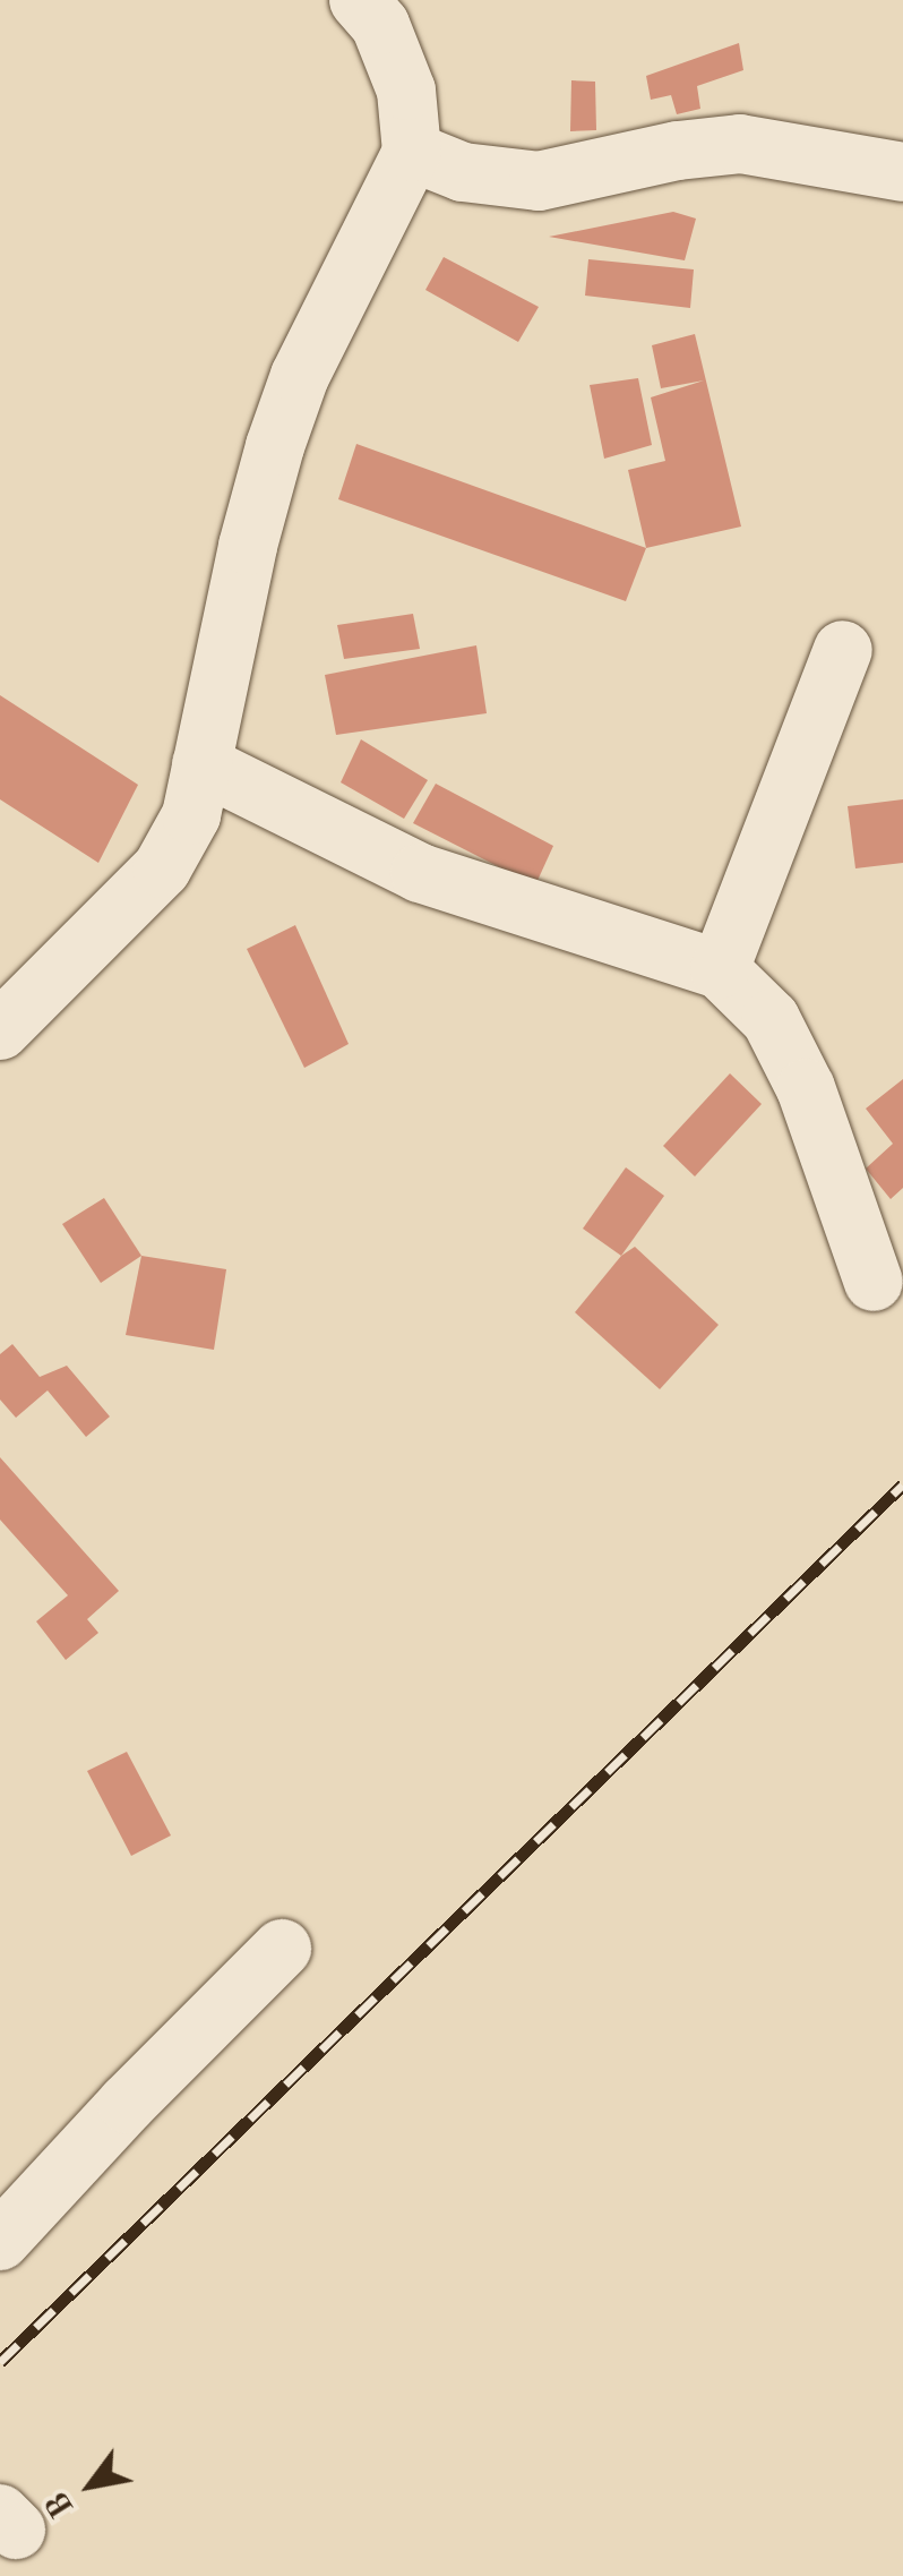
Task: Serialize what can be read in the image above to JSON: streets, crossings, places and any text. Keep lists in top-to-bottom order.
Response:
{
  "north": "bottom left"
}
